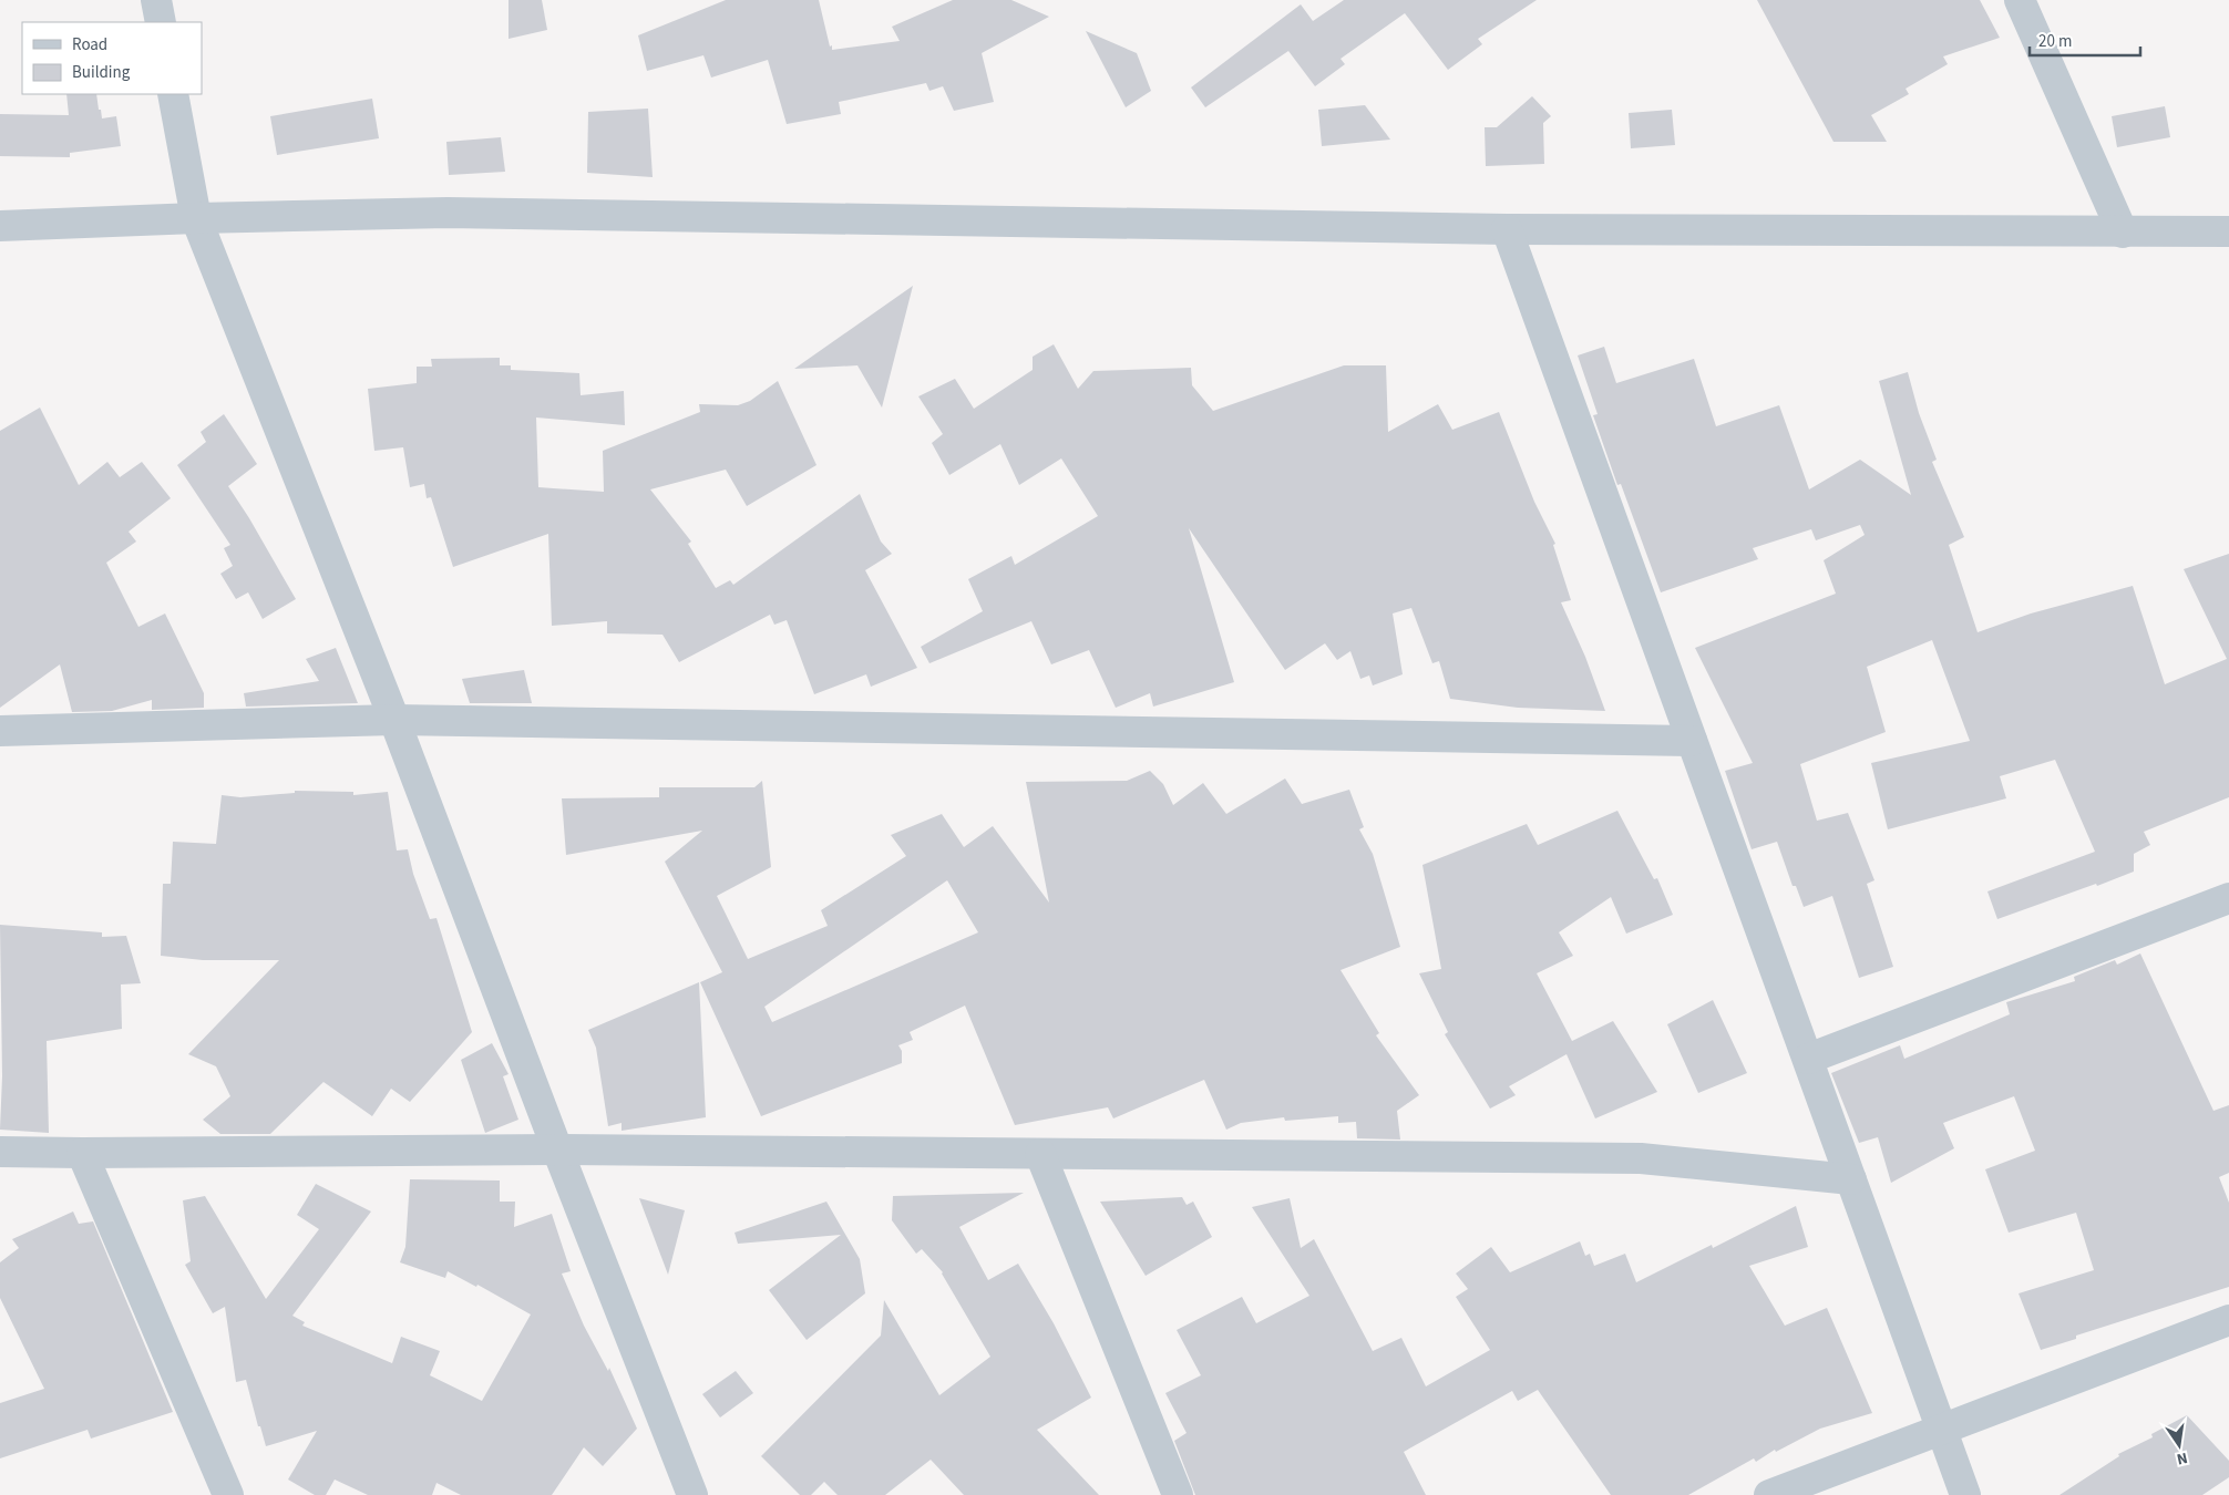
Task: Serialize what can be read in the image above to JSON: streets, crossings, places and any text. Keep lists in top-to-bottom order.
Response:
{
  "legend": ["Road", "Building"],
  "scale_bar": "20 m",
  "north": "bottom"
}
